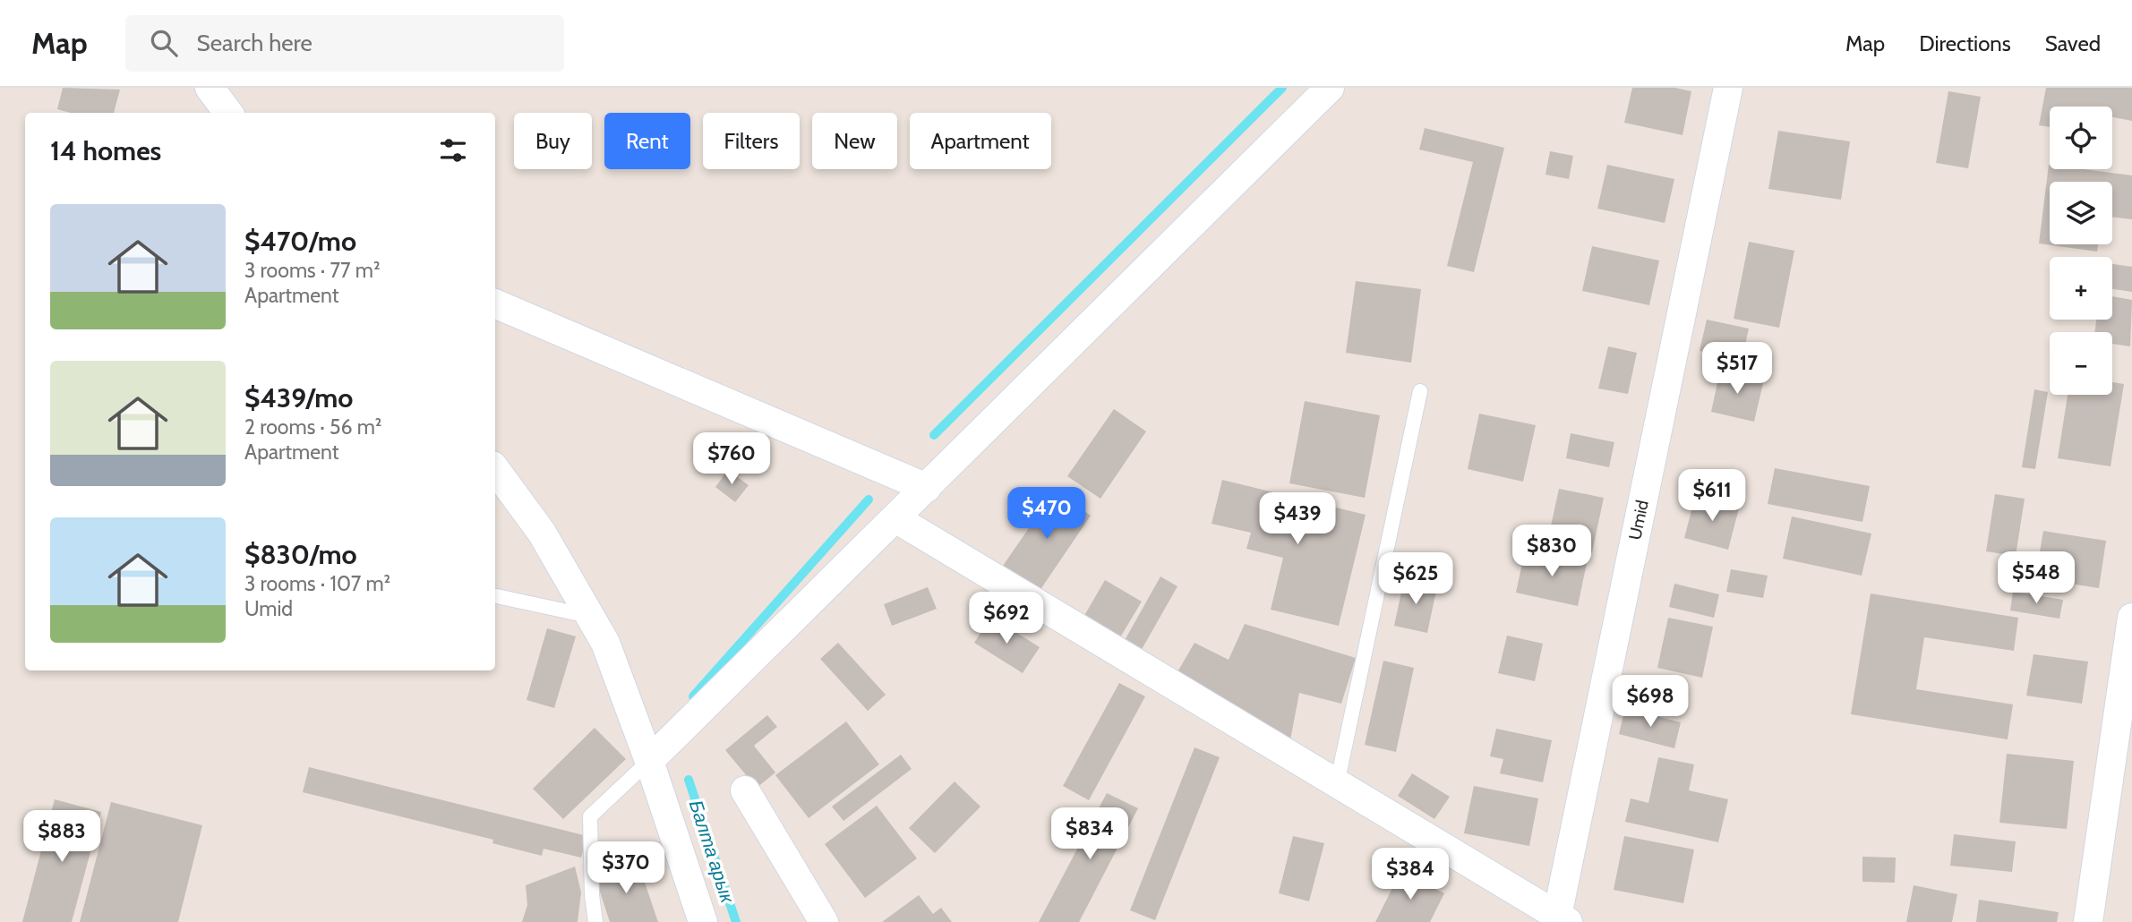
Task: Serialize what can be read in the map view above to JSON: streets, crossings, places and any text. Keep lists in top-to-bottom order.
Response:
{
  "streets": {
    "street": ["Umid"]
  },
  "water": ["Балта арык"],
  "page": {
    "header": "Map",
    "search": "Search here",
    "nav": ["Map", "Directions", "Saved"],
    "map_buttons": ["+", "−"],
    "chip": [
      "Buy",
      "Rent",
      "Filters",
      "New",
      "Apartment"
    ],
    "heading": "14 homes",
    "list": [
      {
        "name": "$470/mo",
        "note": "3 rooms · 77 m² · Apartment"
      },
      {
        "name": "$439/mo",
        "note": "2 rooms · 56 m² · Apartment"
      },
      {
        "name": "$830/mo",
        "note": "3 rooms · 107 m² · Umid"
      }
    ],
    "price": [
      "$517",
      "$760",
      "$611",
      "$470",
      "$439",
      "$830",
      "$548",
      "$625",
      "$692",
      "$698",
      "$834",
      "$883",
      "$370",
      "$384"
    ]
  }
}
